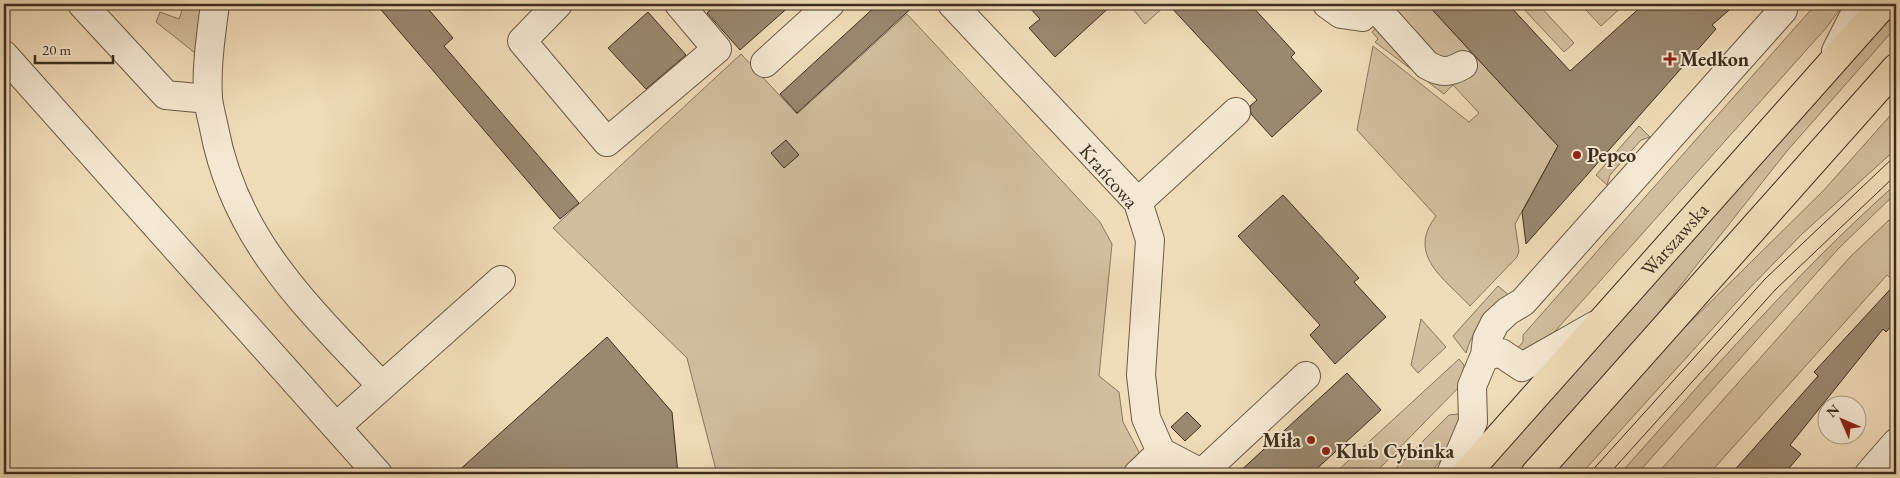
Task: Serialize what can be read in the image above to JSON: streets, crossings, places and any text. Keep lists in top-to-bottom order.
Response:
{
  "streets": {
    "main road": ["Warszawska"],
    "street": ["Krańcowa"]
  },
  "places": {
    "health": ["Medkon"],
    "other": ["Pepco", "Miła", "Klub Cybinka"]
  },
  "scale_bar": "20 m",
  "north": "top left"
}
